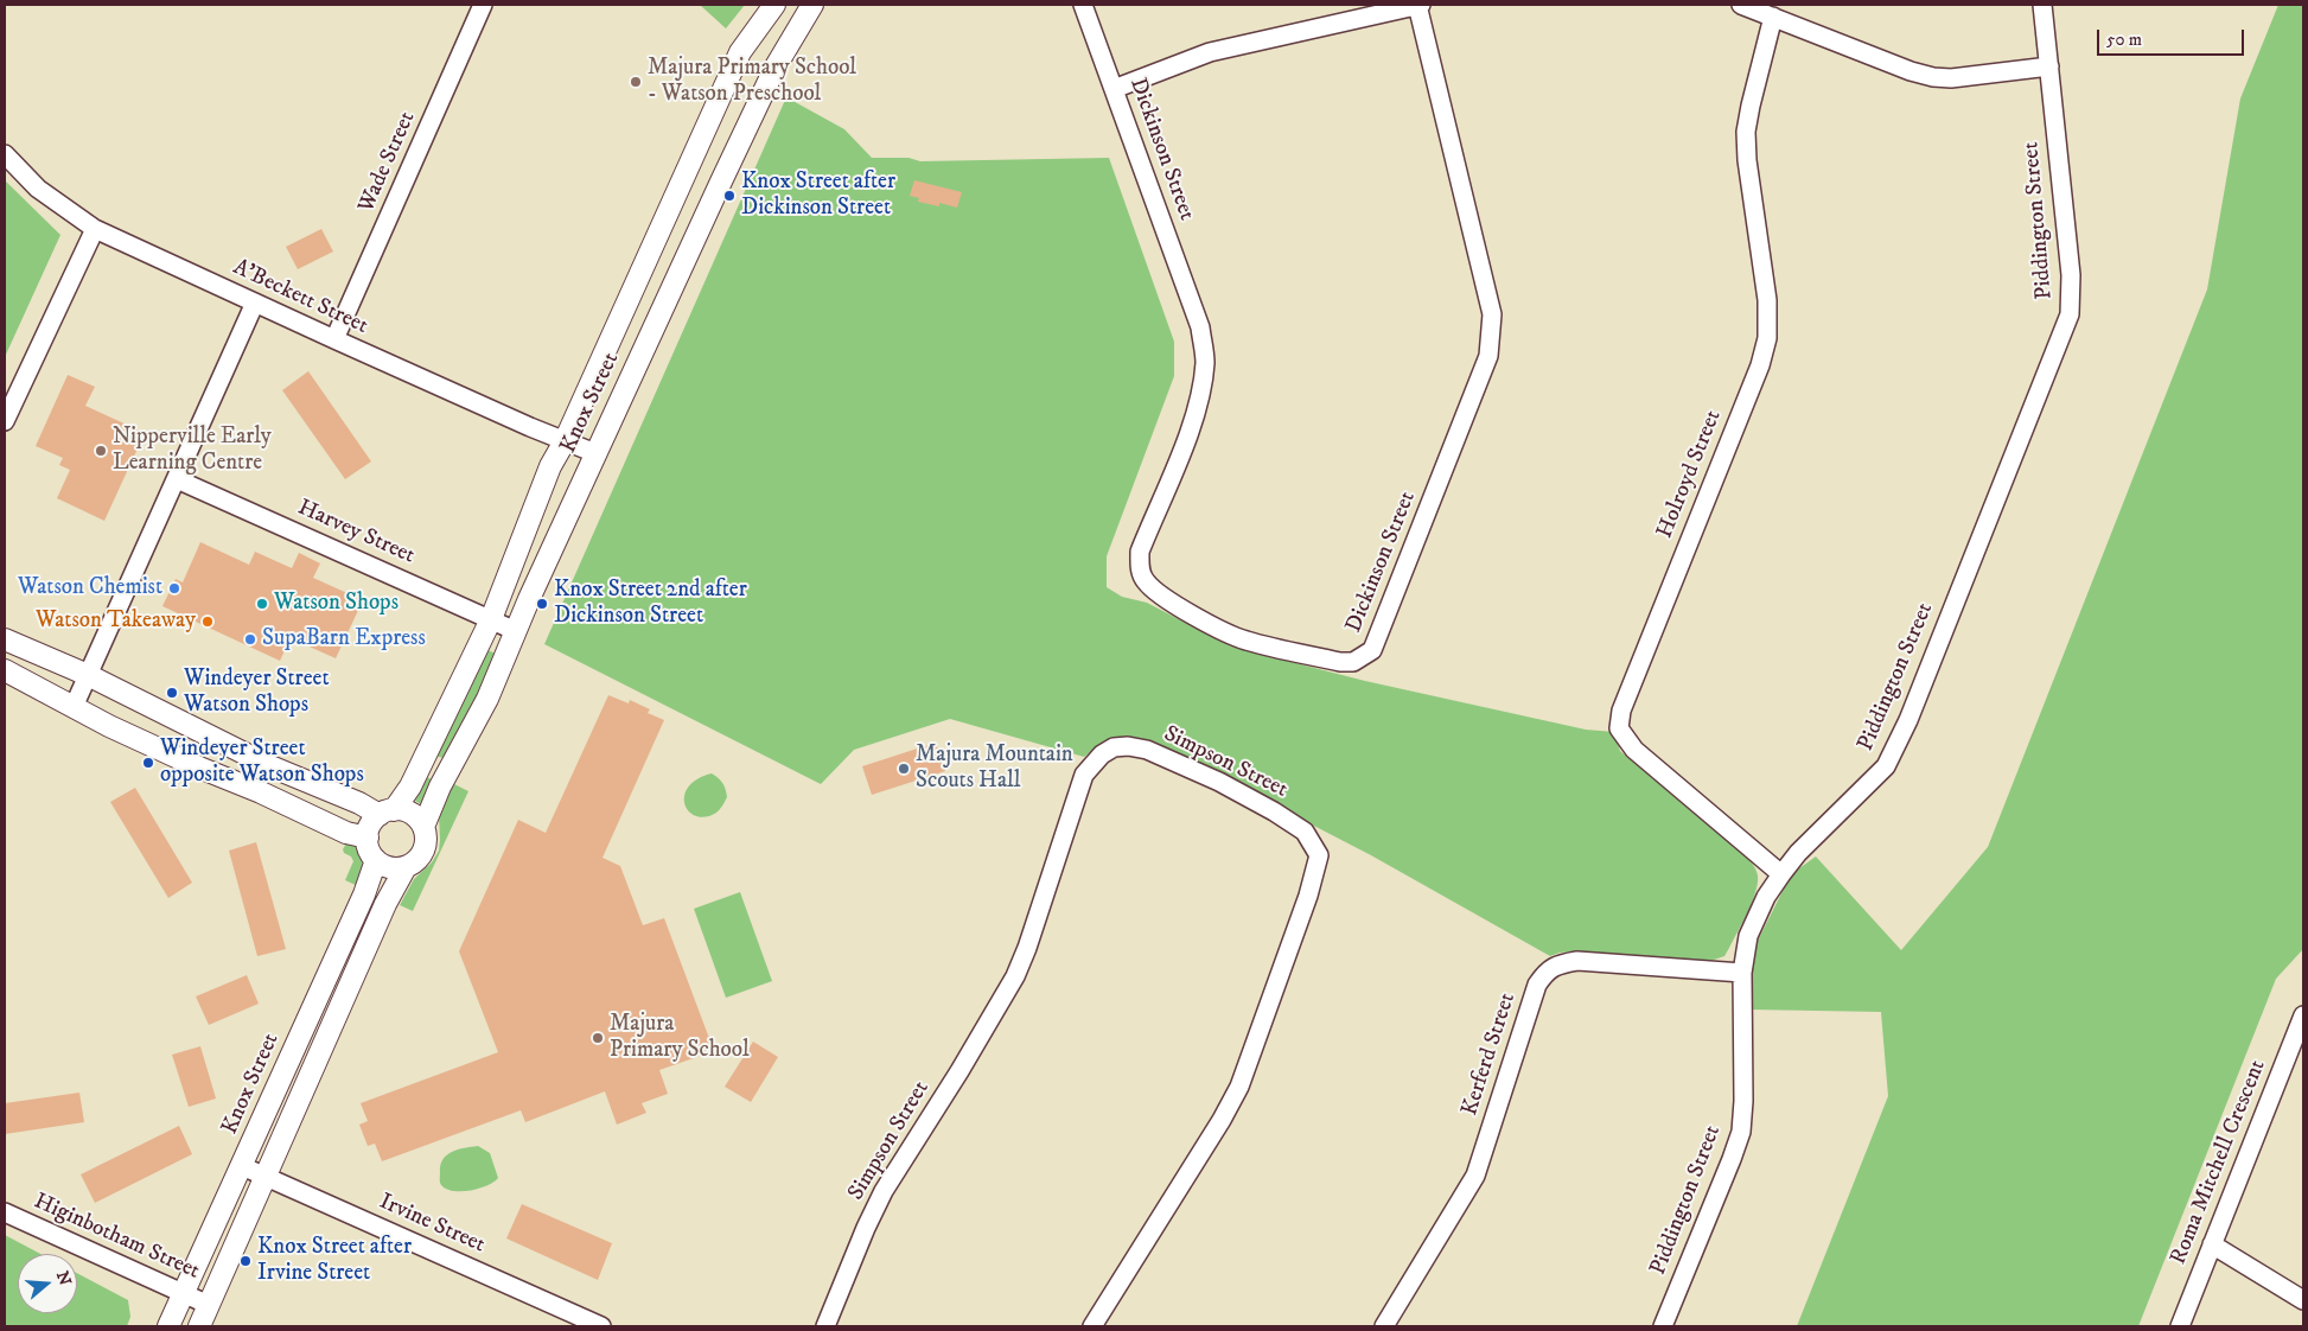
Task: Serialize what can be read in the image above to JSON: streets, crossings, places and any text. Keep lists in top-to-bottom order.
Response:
{
  "streets": {
    "street": [
      "Dickinson Street",
      "Wade Street",
      "Piddington Street",
      "A'Beckett Street",
      "Knox Street",
      "Holroyd Street",
      "Harvey Street",
      "Simpson Street",
      "Kerferd Street",
      "Roma Mitchell Crescent",
      "Irvine Street",
      "Higinbotham Street"
    ]
  },
  "crossings": [
    ["Wade Street", "A'Beckett Street"],
    ["Piddington Street", "Holroyd Street"],
    ["Piddington Street", "Kerferd Street"],
    ["A'Beckett Street", "Knox Street"],
    ["Knox Street", "Harvey Street"],
    ["Knox Street", "Irvine Street"],
    ["Knox Street", "Higinbotham Street"]
  ],
  "places": [
    "Majura Primary School - Watson Preschool",
    "Knox Street after Dickinson Street",
    "Nipperville Early Learning Centre",
    "Watson Chemist",
    "Watson Shops",
    "Knox Street 2nd after Dickinson Street",
    "Watson Takeaway",
    "SupaBarn Express",
    "Windeyer Street Watson Shops",
    "Windeyer Street opposite Watson Shops",
    "Majura Mountain Scouts Hall",
    "Majura Primary School",
    "Knox Street after Irvine Street"
  ],
  "scale_bar": "50 m",
  "north": "right"
}
